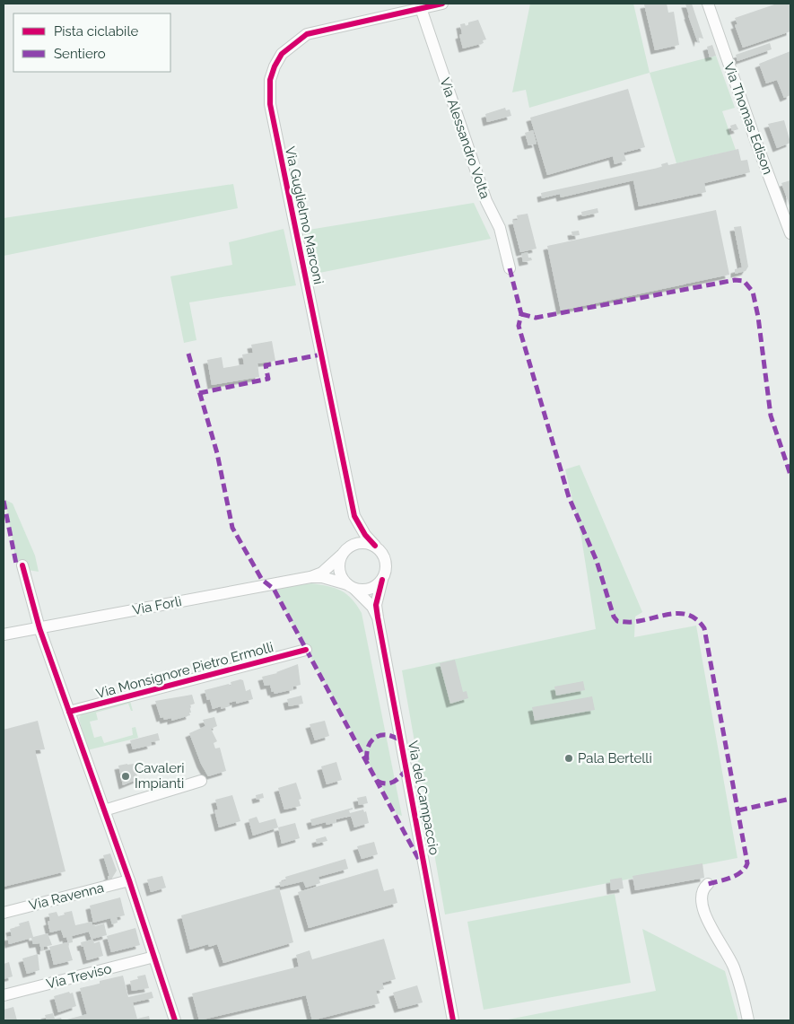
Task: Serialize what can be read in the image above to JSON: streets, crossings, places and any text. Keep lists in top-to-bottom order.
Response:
{
  "streets": {
    "street": [
      "Via Thomas Edison",
      "Via Alessandro Volta",
      "Via Guglielmo Marconi",
      "Via Forlì",
      "Via Monsignore Pietro Ermolli",
      "Via del Campaccio",
      "Via Ravenna",
      "Via Treviso"
    ]
  },
  "crossings": [
    ["Via Alessandro Volta", "Via Guglielmo Marconi"],
    ["Via Guglielmo Marconi", "Via Forlì"],
    ["Via Guglielmo Marconi", "Via del Campaccio"],
    ["Via Forlì", "Via del Campaccio"]
  ],
  "places": ["Pala Bertelli", "Cavaleri Impianti"],
  "legend": ["Pista ciclabile", "Sentiero"]
}
